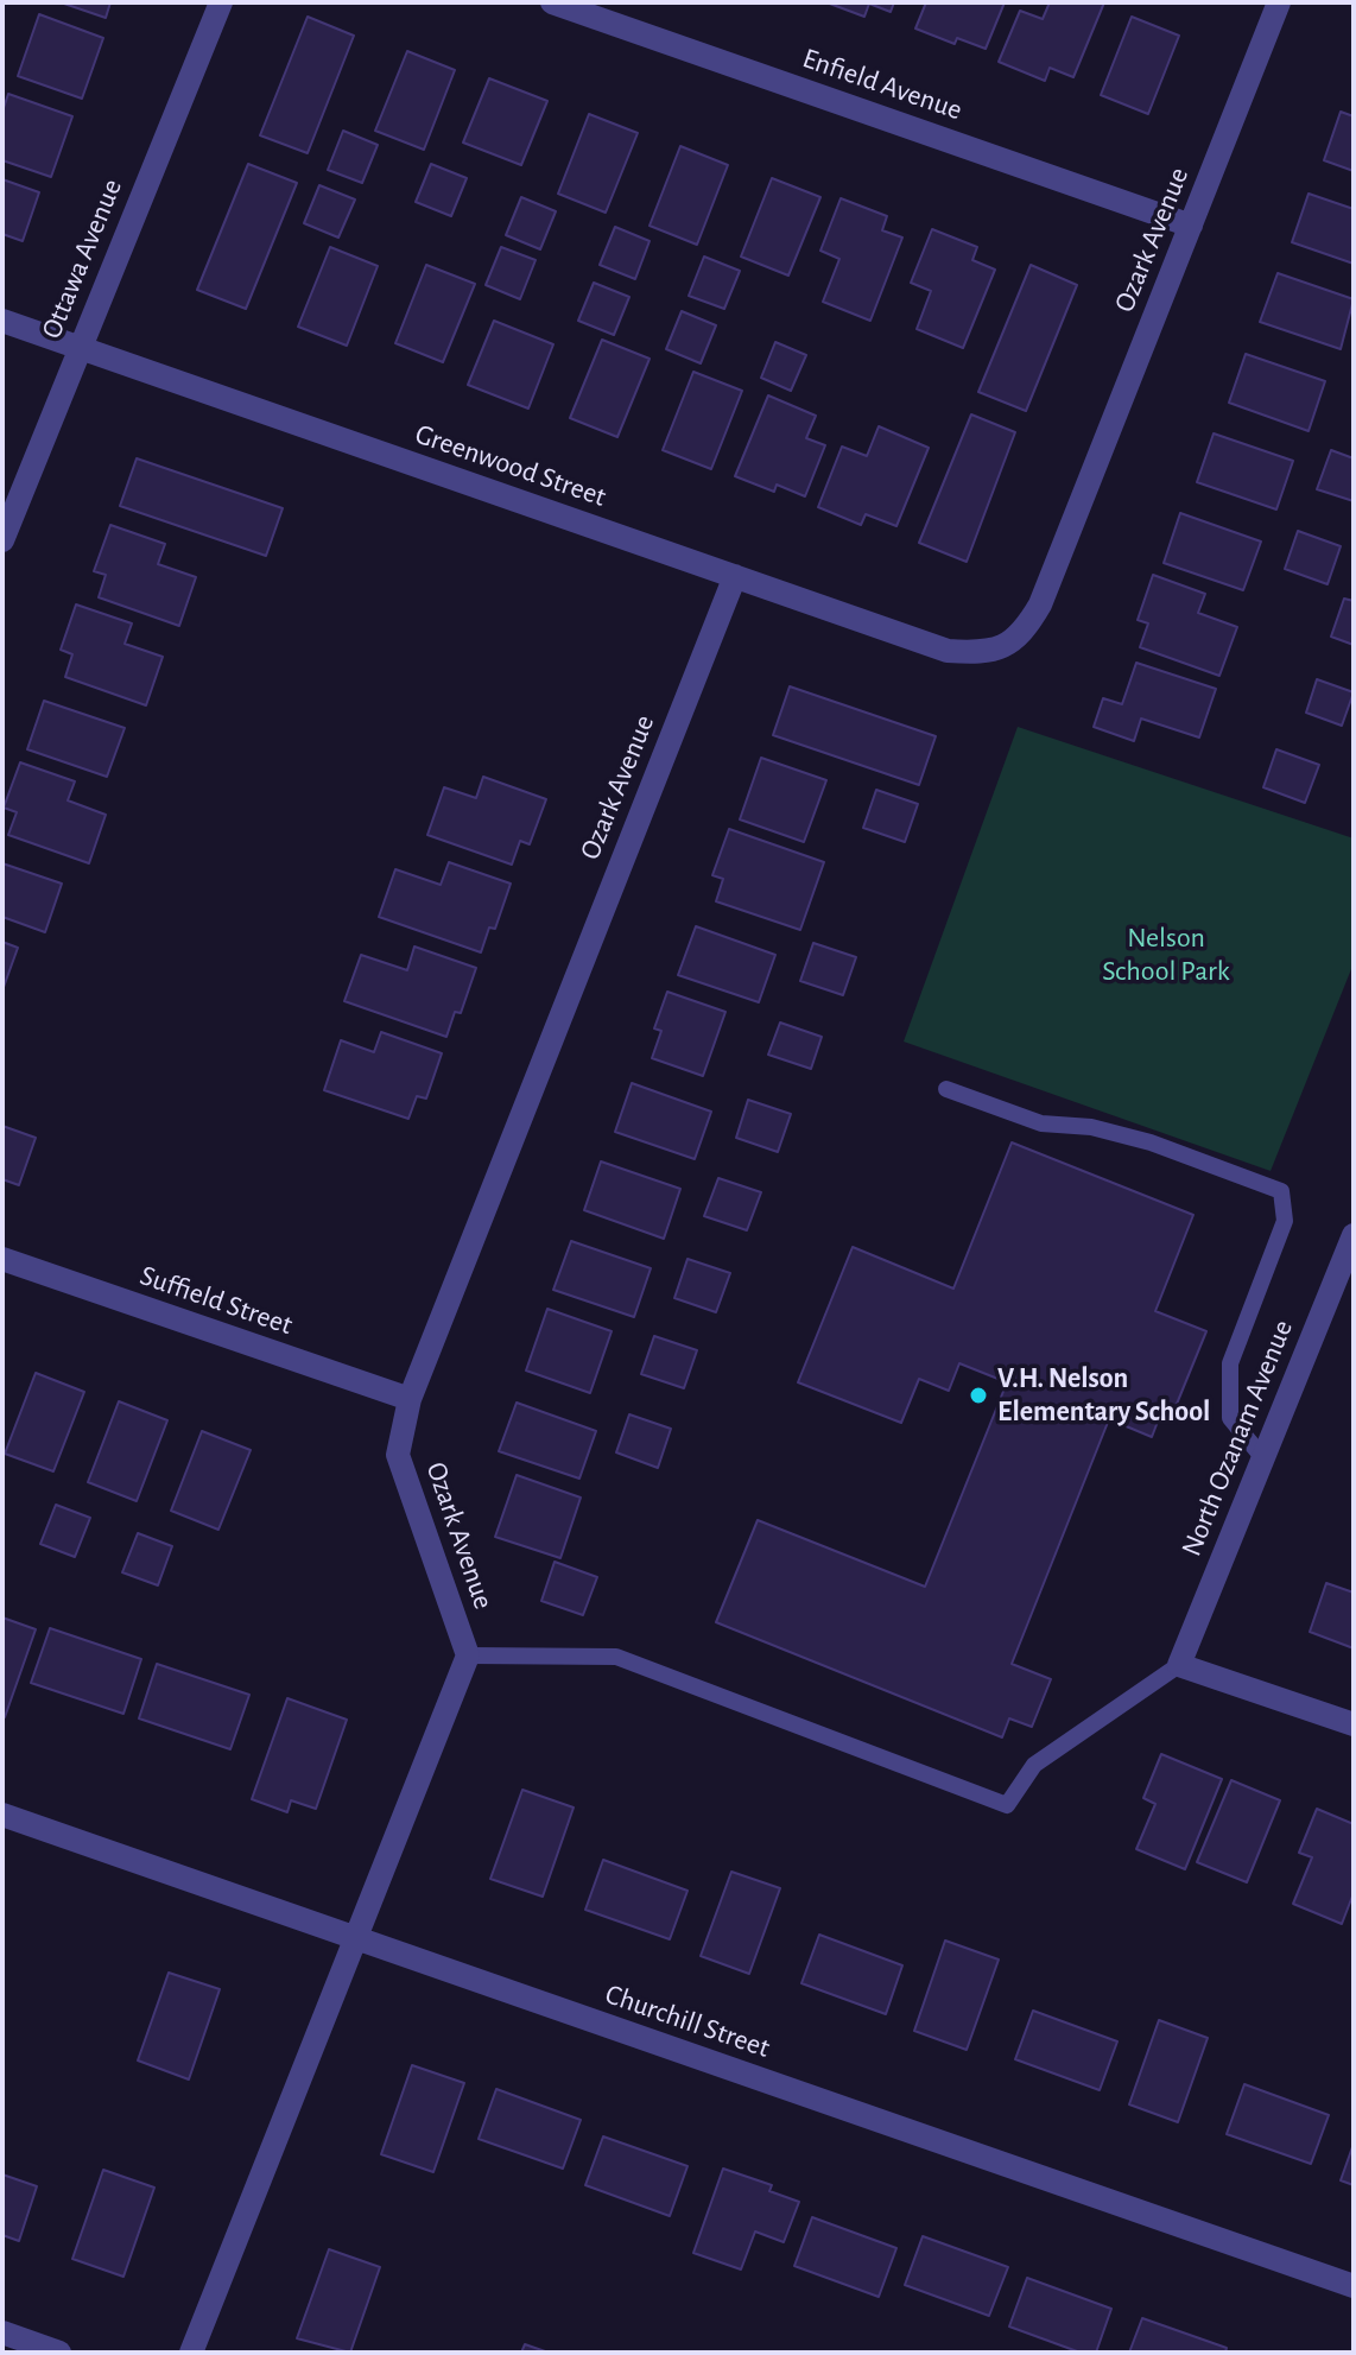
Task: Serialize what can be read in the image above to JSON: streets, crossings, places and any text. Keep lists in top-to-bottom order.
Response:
{
  "streets": {
    "street": [
      "Enfield Avenue",
      "Ozark Avenue",
      "Ottawa Avenue",
      "Greenwood Street",
      "Suffield Street",
      "North Ozanam Avenue",
      "Churchill Street"
    ]
  },
  "crossings": [
    ["Enfield Avenue", "Ozark Avenue"],
    ["Ozark Avenue", "Greenwood Street"],
    ["Ozark Avenue", "Suffield Street"],
    ["Ozark Avenue", "Churchill Street"],
    ["Ottawa Avenue", "Greenwood Street"]
  ],
  "parks": ["Nelson School Park"],
  "places": ["V.H. Nelson Elementary School"]
}
